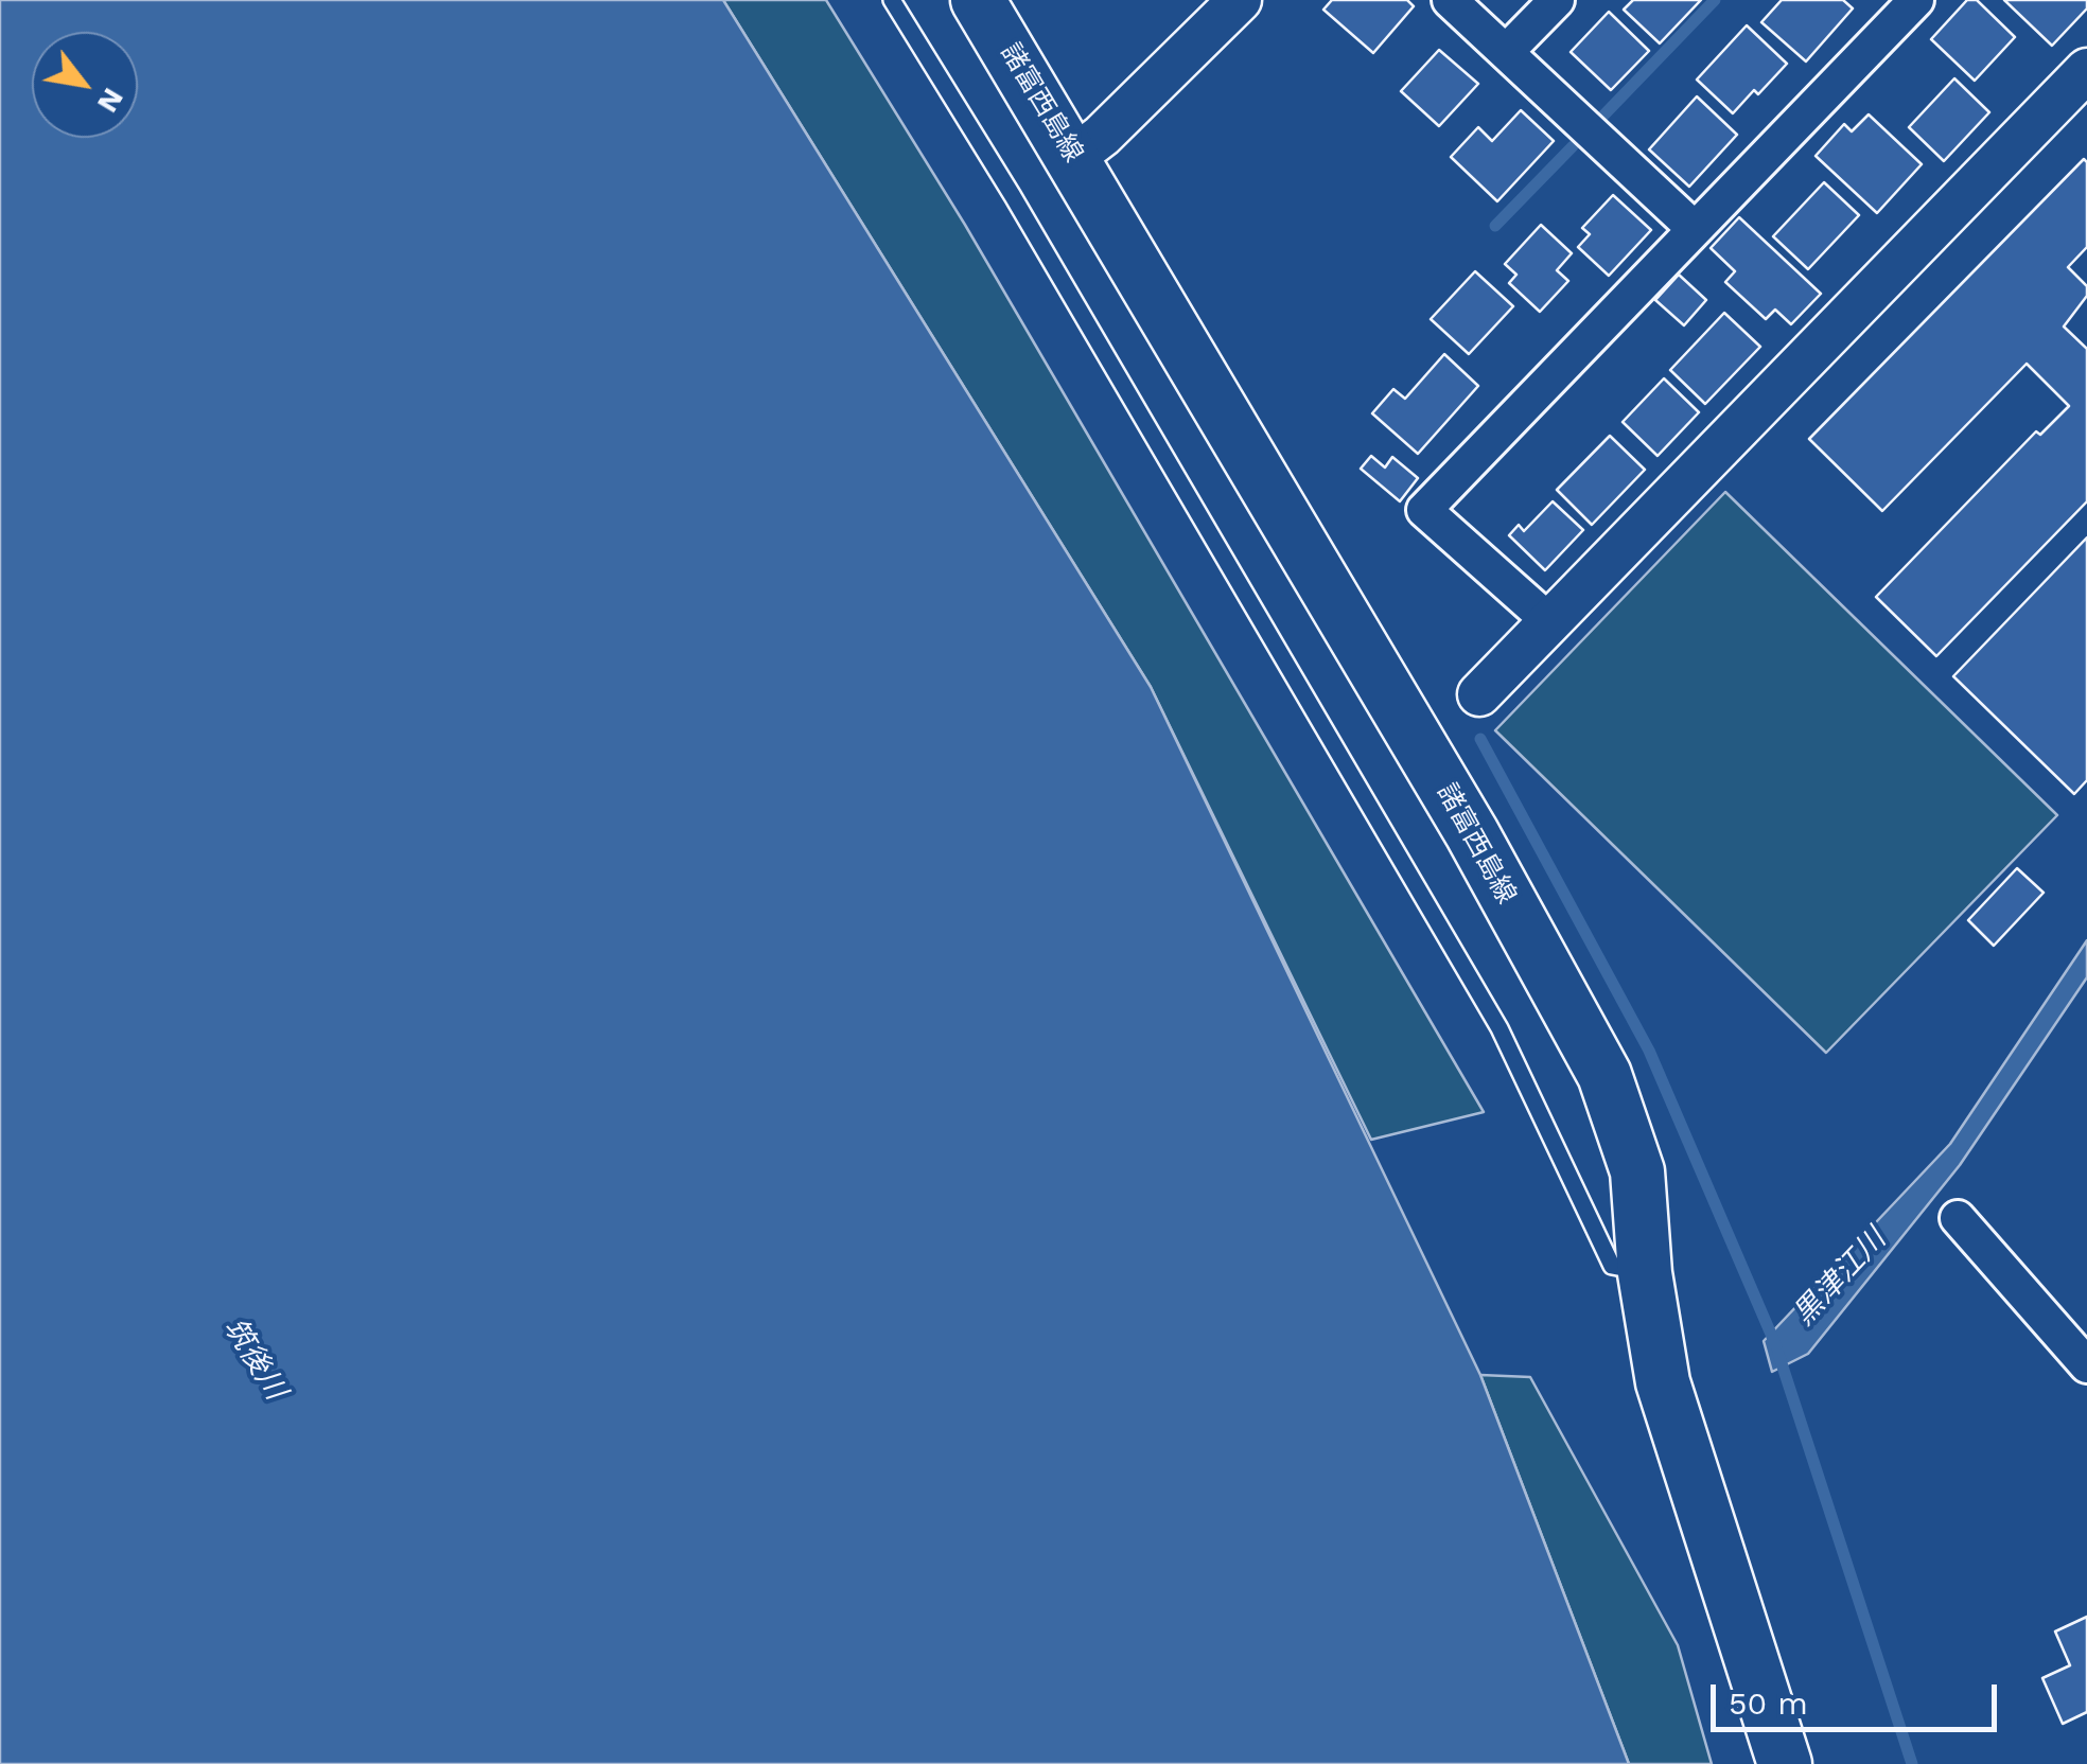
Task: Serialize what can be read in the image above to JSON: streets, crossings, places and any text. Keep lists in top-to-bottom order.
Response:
{
  "streets": {
    "main road": ["諸富西島線"]
  },
  "water": ["黒津江川", "筑後川"],
  "scale_bar": "50 m",
  "north": "bottom right"
}
